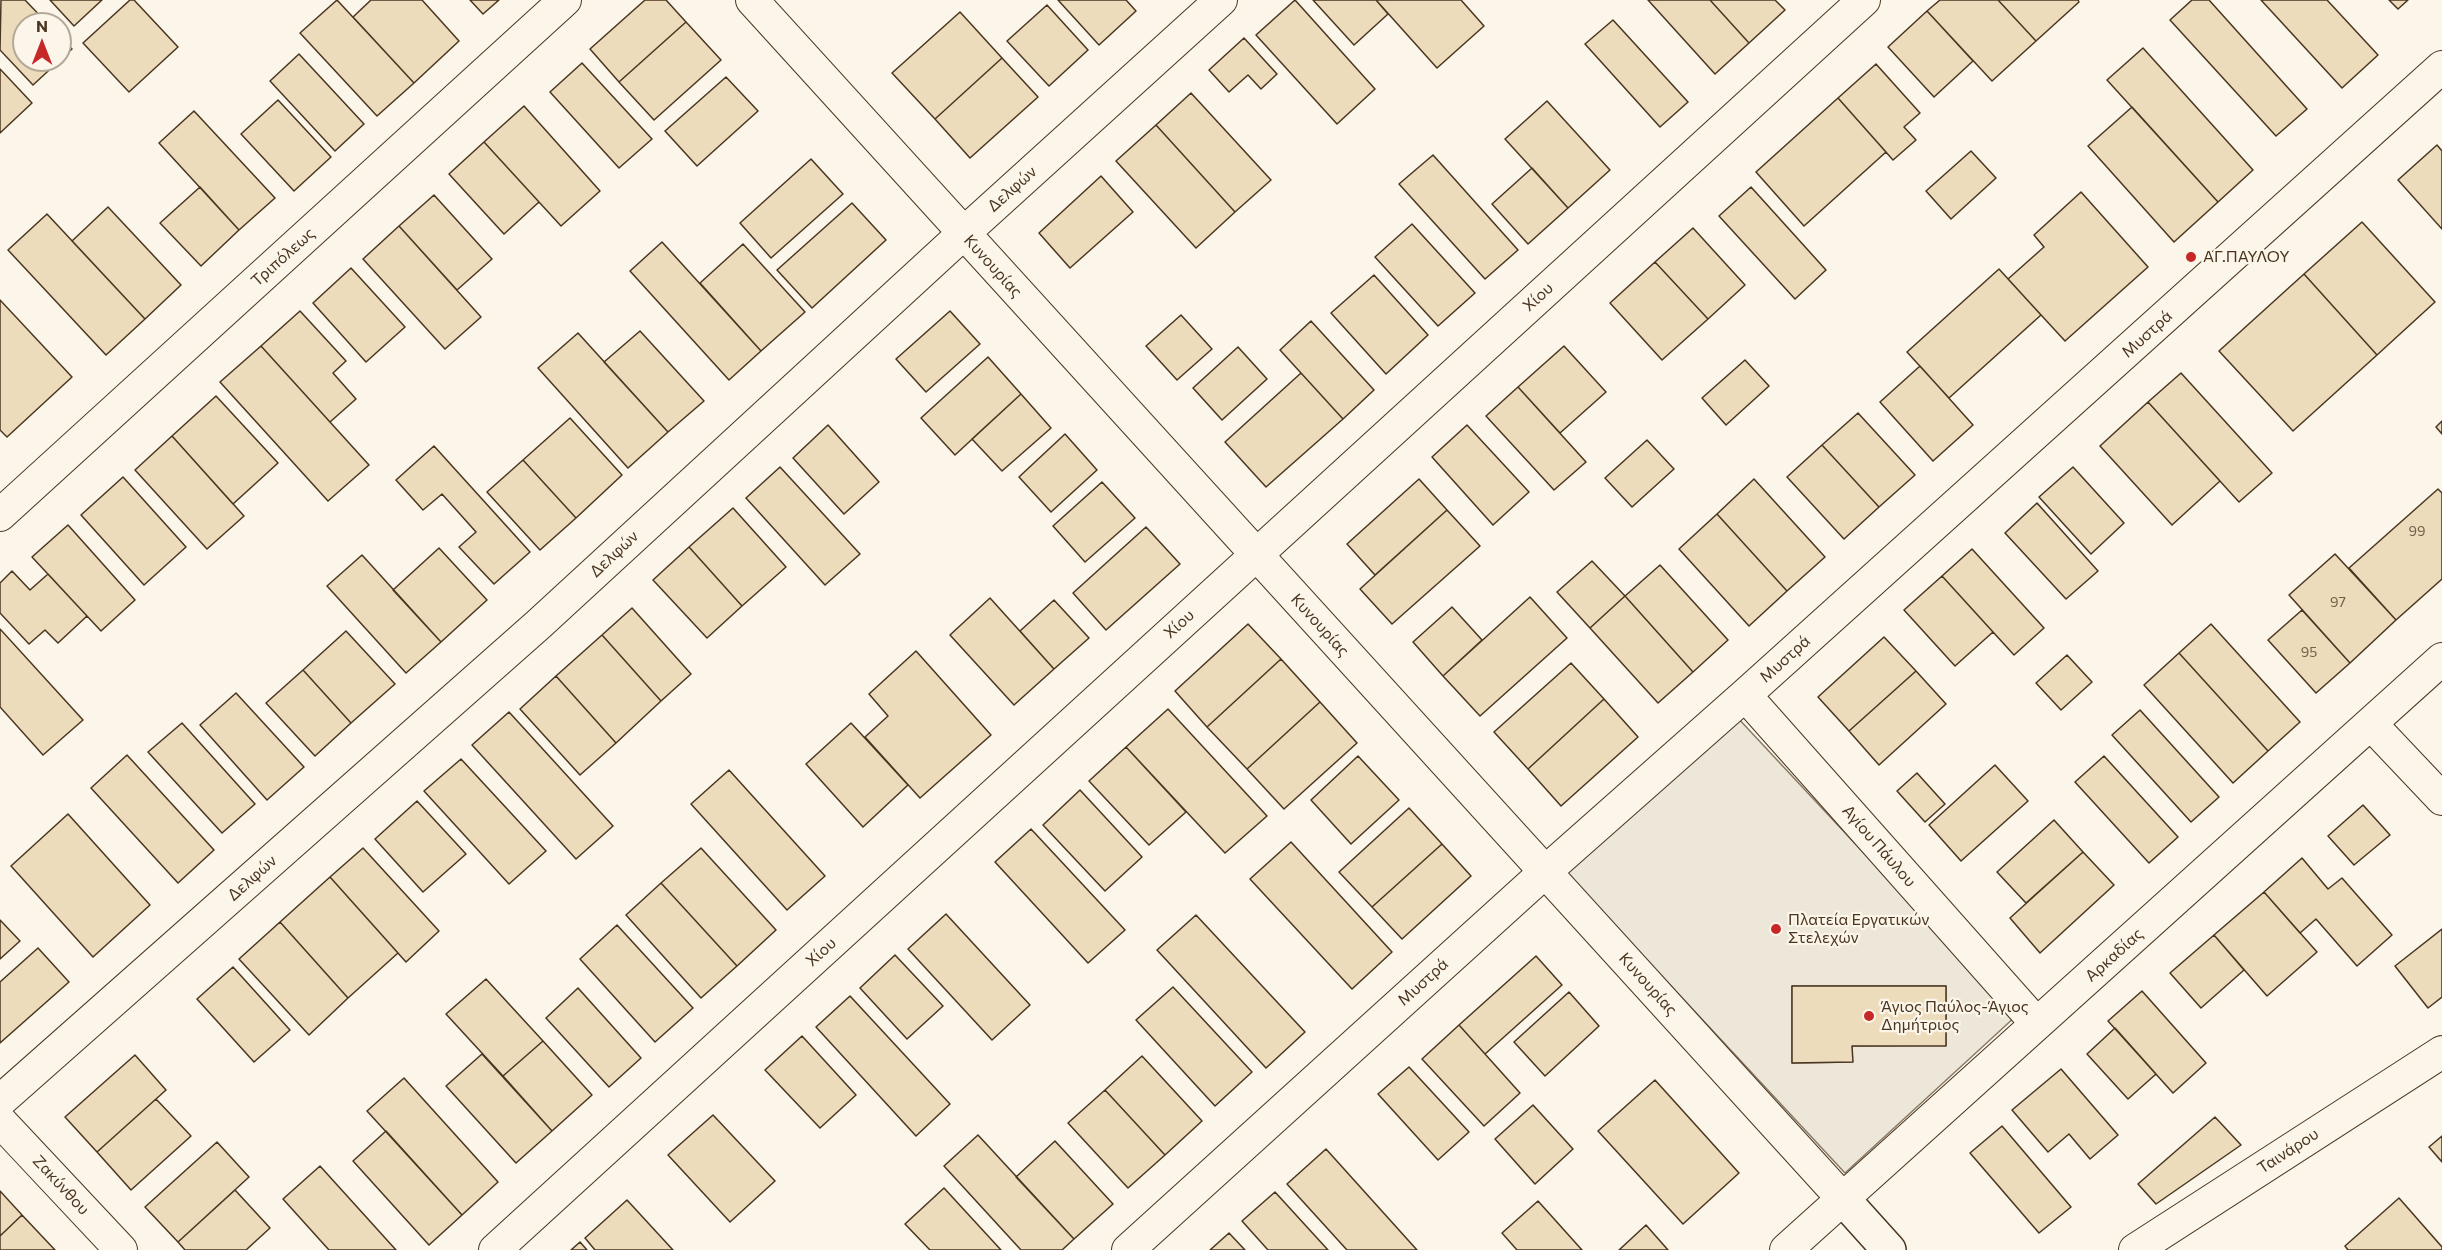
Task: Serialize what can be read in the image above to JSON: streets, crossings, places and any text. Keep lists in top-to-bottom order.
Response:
{
  "streets": {
    "street": [
      "Δελφών",
      "Τριπόλεως",
      "Κυνουρίας",
      "Χίου",
      "Μυστρά",
      "Αγίου Πάυλου",
      "Αρκαδίας",
      "Ταινάρου",
      "Ζακύνθου"
    ]
  },
  "crossings": [
    ["Δελφών", "Κυνουρίας"],
    ["Κυνουρίας", "Χίου"],
    ["Κυνουρίας", "Μυστρά"],
    ["Κυνουρίας", "Αρκαδίας"],
    ["Μυστρά", "Αγίου Πάυλου"],
    ["Αγίου Πάυλου", "Αρκαδίας"]
  ],
  "places": ["ΑΓ.ΠΑΥΛΟΥ", "Πλατεία Εργατικών Στελεχών", "Άγιος Παύλος-Άγιος Δημήτριος"],
  "house_numbers": ["99", "97", "95"],
  "north": "top"
}
